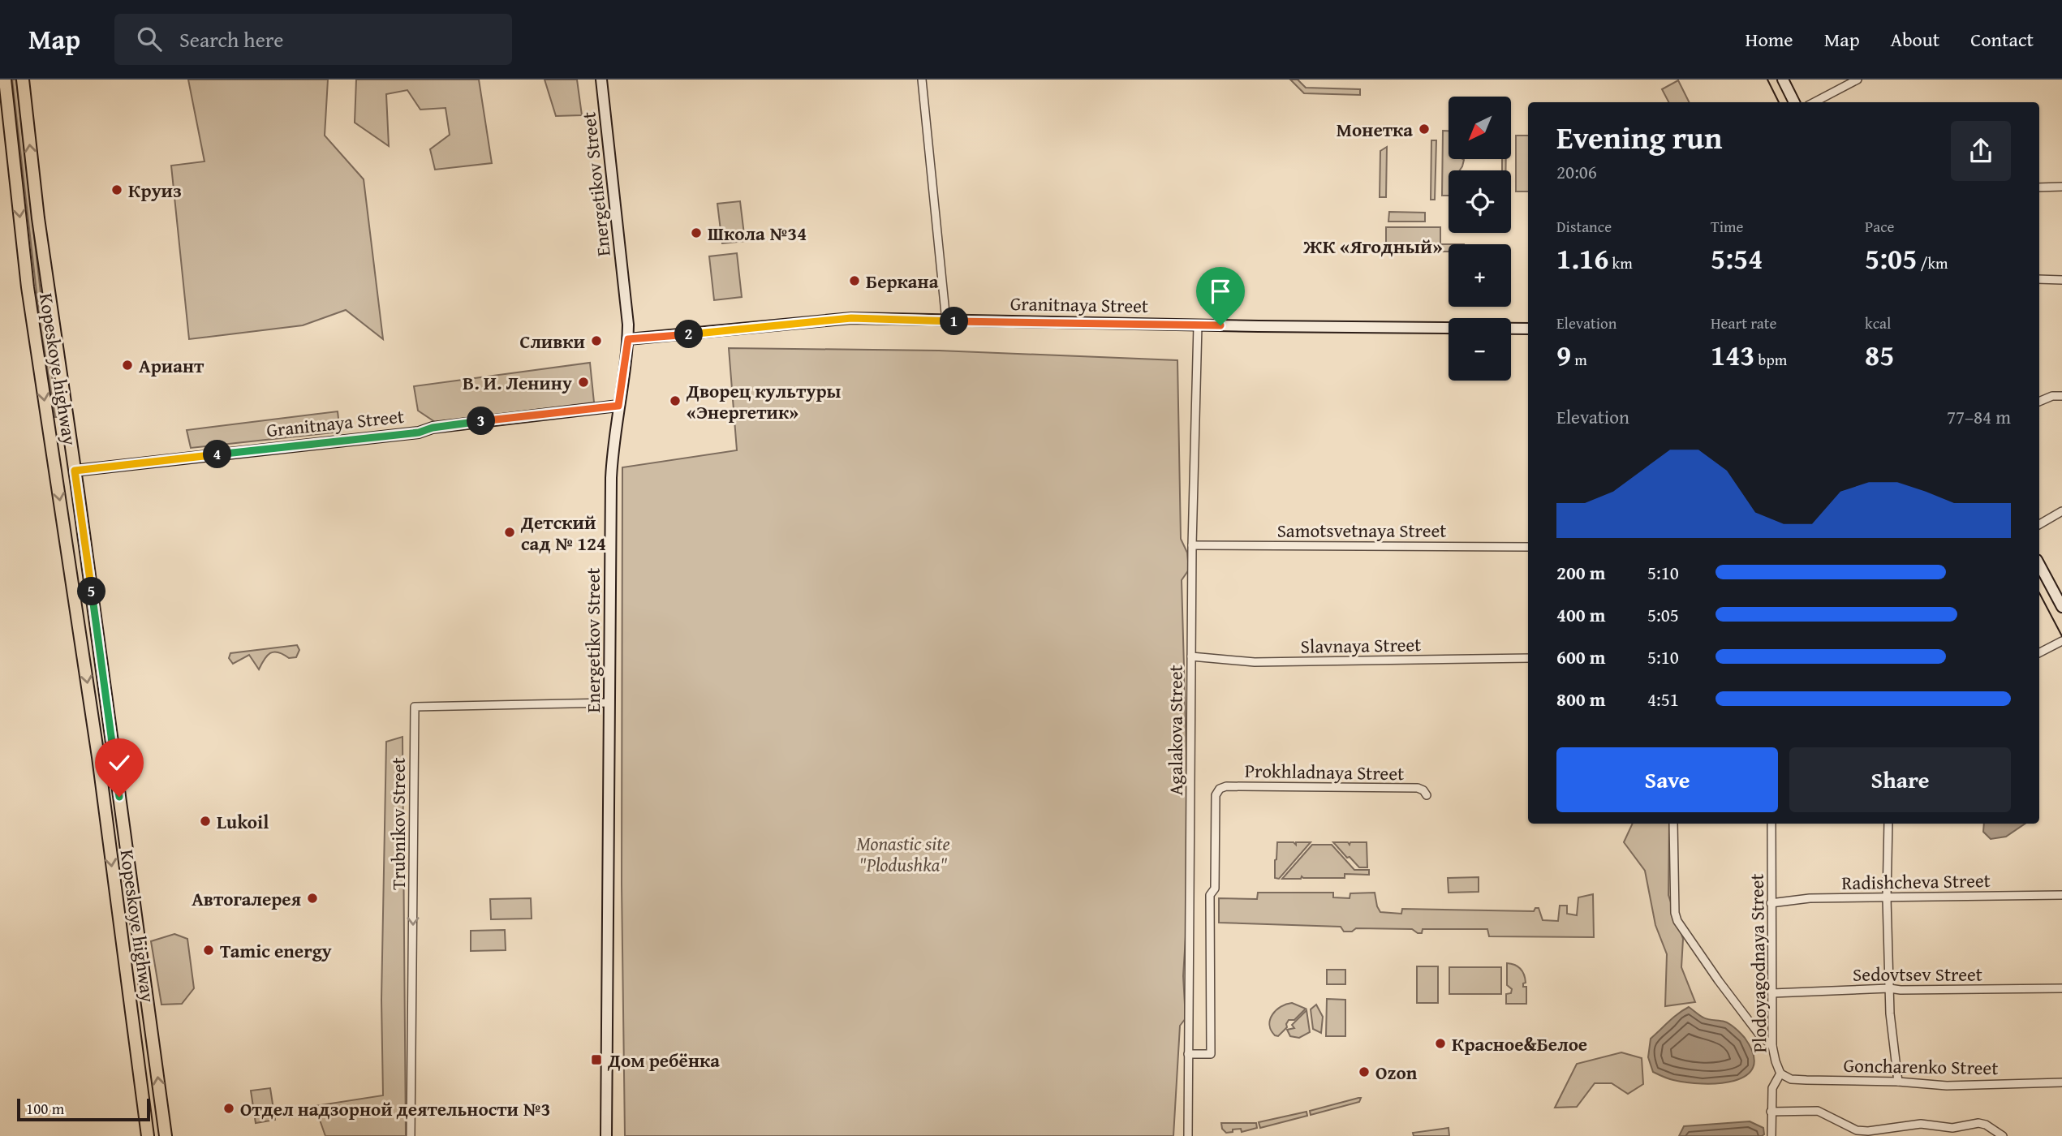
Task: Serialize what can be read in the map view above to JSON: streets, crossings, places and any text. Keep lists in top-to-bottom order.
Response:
{
  "streets": {
    "main road": ["Granitnaya Street", "Kopeskoye highway"],
    "street": [
      "Energetikov Street",
      "Samotsvetnaya Street",
      "Slavnaya Street",
      "Agalakova Street",
      "Prokhladnaya Street",
      "Trubnikov Street",
      "Radishcheva Street",
      "Plodoyagodnaya Street",
      "Sedovtsev Street",
      "Goncharenko Street"
    ]
  },
  "crossings": [
    ["Energetikov Street", "Granitnaya Street"],
    ["Energetikov Street", "Trubnikov Street"],
    ["Granitnaya Street", "Kopeskoye highway"],
    ["Granitnaya Street", "Agalakova Street"],
    ["Samotsvetnaya Street", "Agalakova Street"],
    ["Slavnaya Street", "Agalakova Street"],
    ["Agalakova Street", "Prokhladnaya Street"],
    ["Radishcheva Street", "Plodoyagodnaya Street"],
    ["Plodoyagodnaya Street", "Sedovtsev Street"],
    ["Plodoyagodnaya Street", "Goncharenko Street"]
  ],
  "districts": ["ЖК «Ягодный»"],
  "parks": ["Monastic site \"Plodushka\""],
  "places": {
    "other": [
      "Монетка",
      "Круиз",
      "Школа №34",
      "Беркана",
      "Сливки",
      "Ариант",
      "В. И. Ленину",
      "Дворец культуры «Энергетик»",
      "Детский сад № 124",
      "Lukoil",
      "Автогалерея",
      "Tamic energy",
      "Красное&Белое",
      "Ozon",
      "Отдел надзорной деятельности №3"
    ],
    "transit": ["Дом ребёнка"]
  },
  "scale_bar": "100 m",
  "north": "bottom left",
  "page": {
    "header": "Map",
    "search": "Search here",
    "nav": [
      "Home",
      "Map",
      "About",
      "Contact"
    ],
    "map_buttons": ["+", "−"],
    "heading": ["Evening run", "20:06"],
    "stats": [
      ["Distance", "1.16 km"],
      ["Time", "5:54"],
      ["Pace", "5:05 /km"],
      ["Elevation", "9 m"],
      ["Heart rate", "143 bpm"],
      ["kcal", "85"]
    ],
    "pins": [
      "1",
      "2",
      "3",
      "4",
      "5"
    ],
    "chart": ["Elevation", "77–84 m"],
    "list": [
      {
        "name": "200 m",
        "note": "5:10"
      },
      {
        "name": "400 m",
        "note": "5:05"
      },
      {
        "name": "600 m",
        "note": "5:10"
      },
      {
        "name": "800 m",
        "note": "4:51"
      }
    ],
    "buttons": ["Save", "Share"],
    "scale": "100 m"
  }
}
